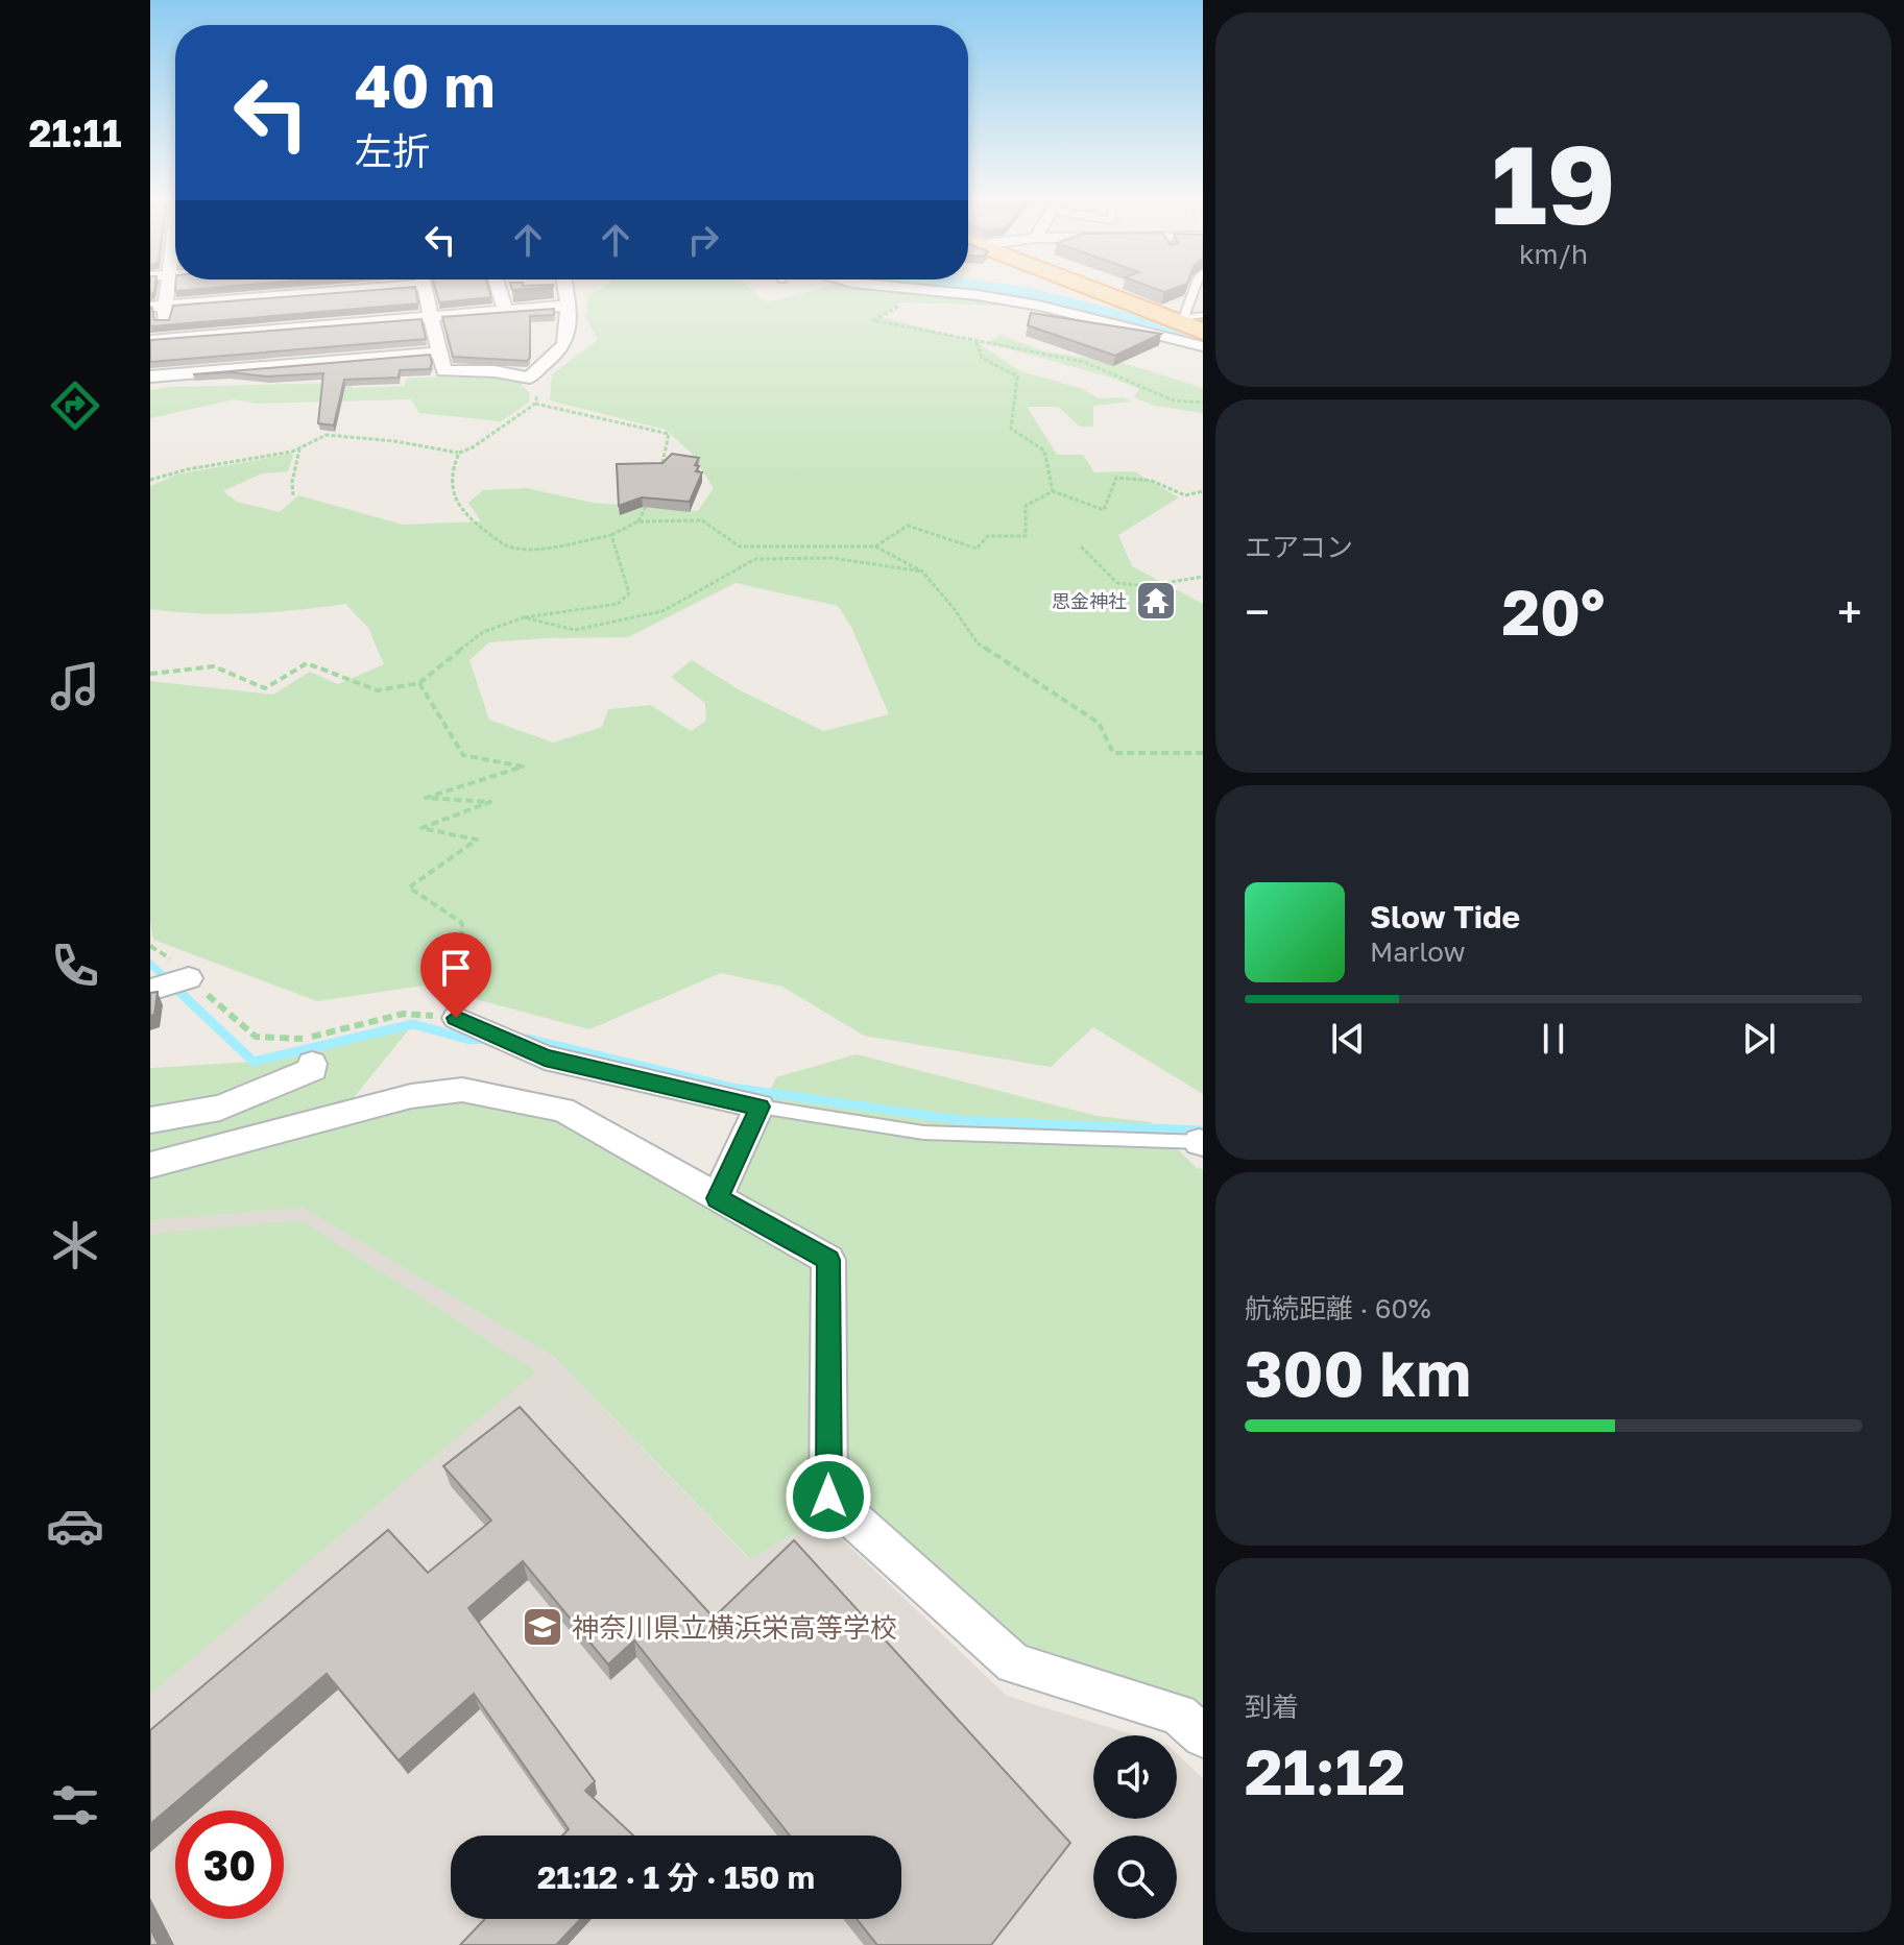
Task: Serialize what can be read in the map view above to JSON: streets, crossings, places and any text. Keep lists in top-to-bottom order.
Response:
{
  "places": {
    "temple": ["思金神社"],
    "school or university": ["神奈川県立横浜栄高等学校"]
  },
  "page": {
    "tabs": "21:11",
    "tile": [
      ["19", "km/h"],
      "エアコン",
      ["航続距離 · 60%", "300 km"],
      ["到着", "21:12"]
    ],
    "turn": ["40 m", "左折"],
    "heat": ["−", "20°", "+"],
    "song": ["Slow Tide", "Marlow"],
    "limit": "30",
    "trip": "21:12 · 1 分 · 150 m"
  }
}
